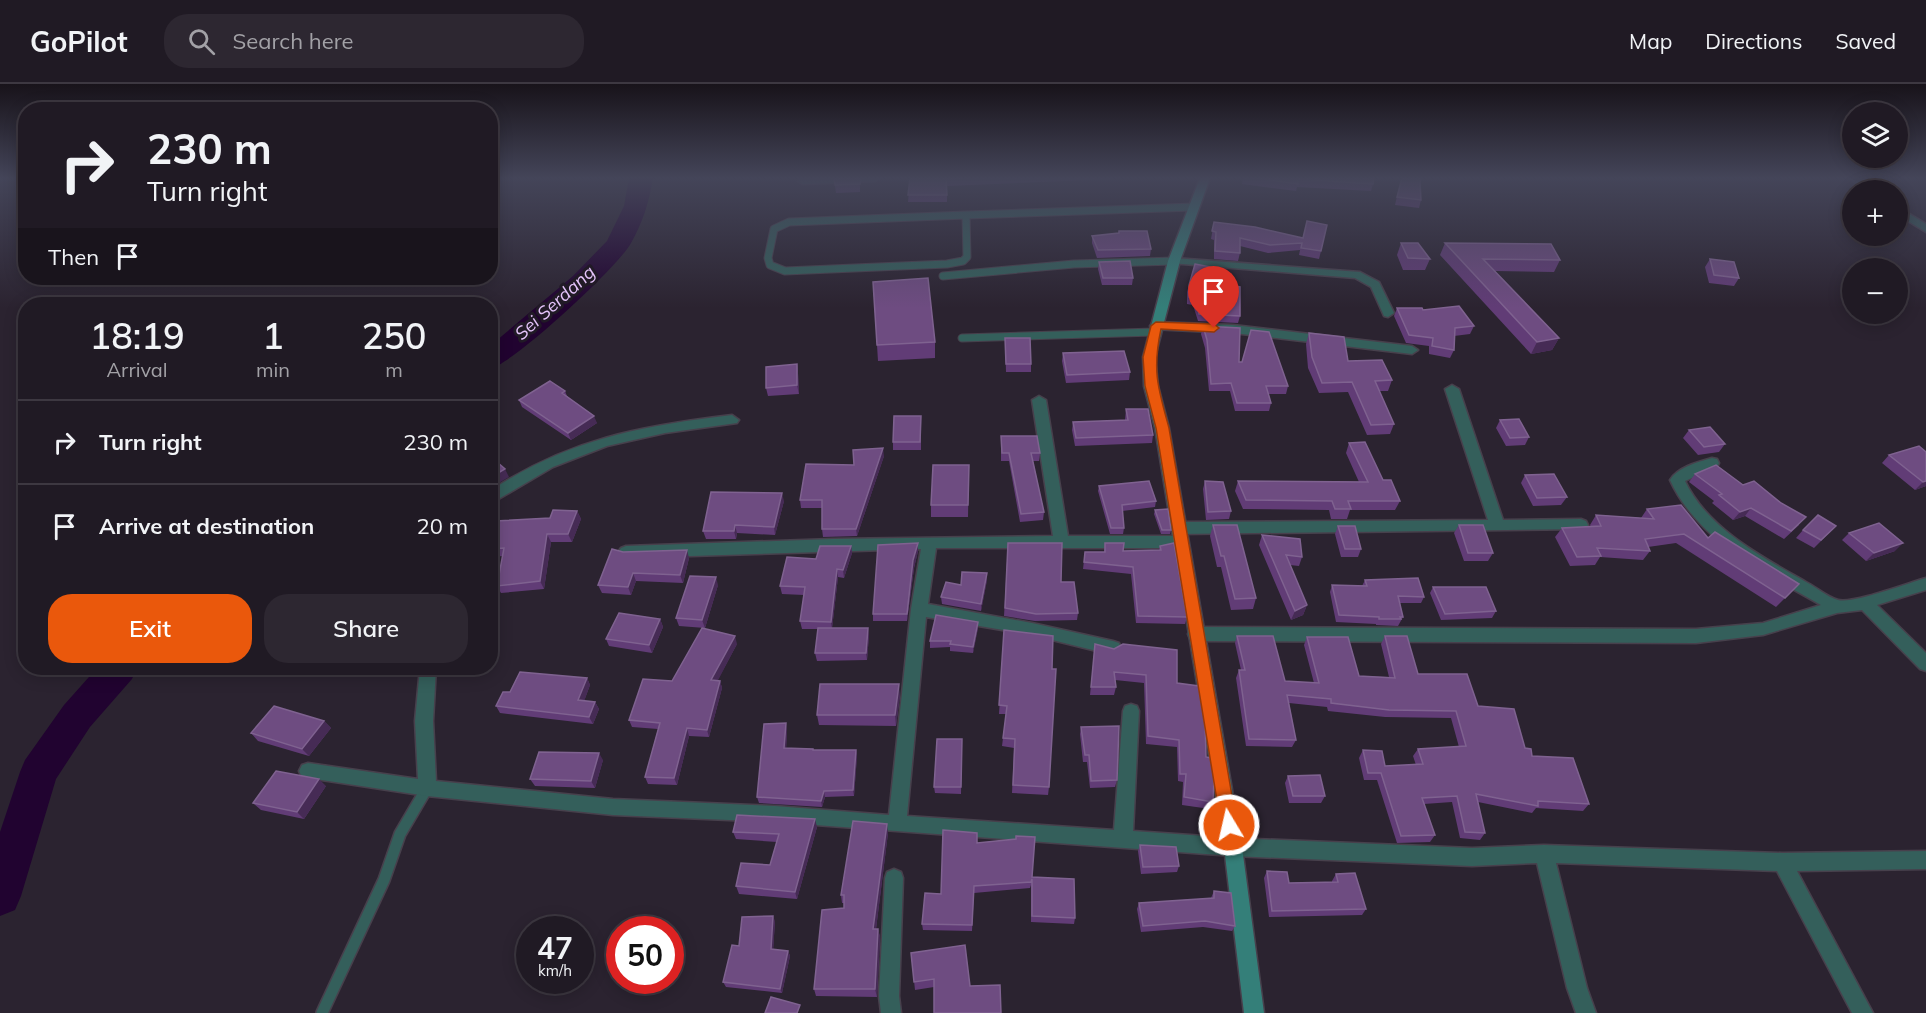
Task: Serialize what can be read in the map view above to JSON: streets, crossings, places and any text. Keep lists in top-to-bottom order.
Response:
{
  "water": ["Sei Serdang"],
  "page": {
    "header": "GoPilot",
    "search": "Search here",
    "nav": ["Map", "Directions", "Saved"],
    "map_buttons": ["+", "−"],
    "turn": ["230 m", "Turn right"],
    "then": "Then",
    "eta": [
      "18:19",
      "Arrival",
      "1",
      "min",
      "250",
      "m"
    ],
    "list": [
      {
        "name": "Turn right",
        "value": "230 m"
      },
      {
        "name": "Arrive at destination",
        "value": "20 m"
      }
    ],
    "buttons": ["Exit", "Share"],
    "speed": "47 km/h",
    "limit": "50"
  }
}
